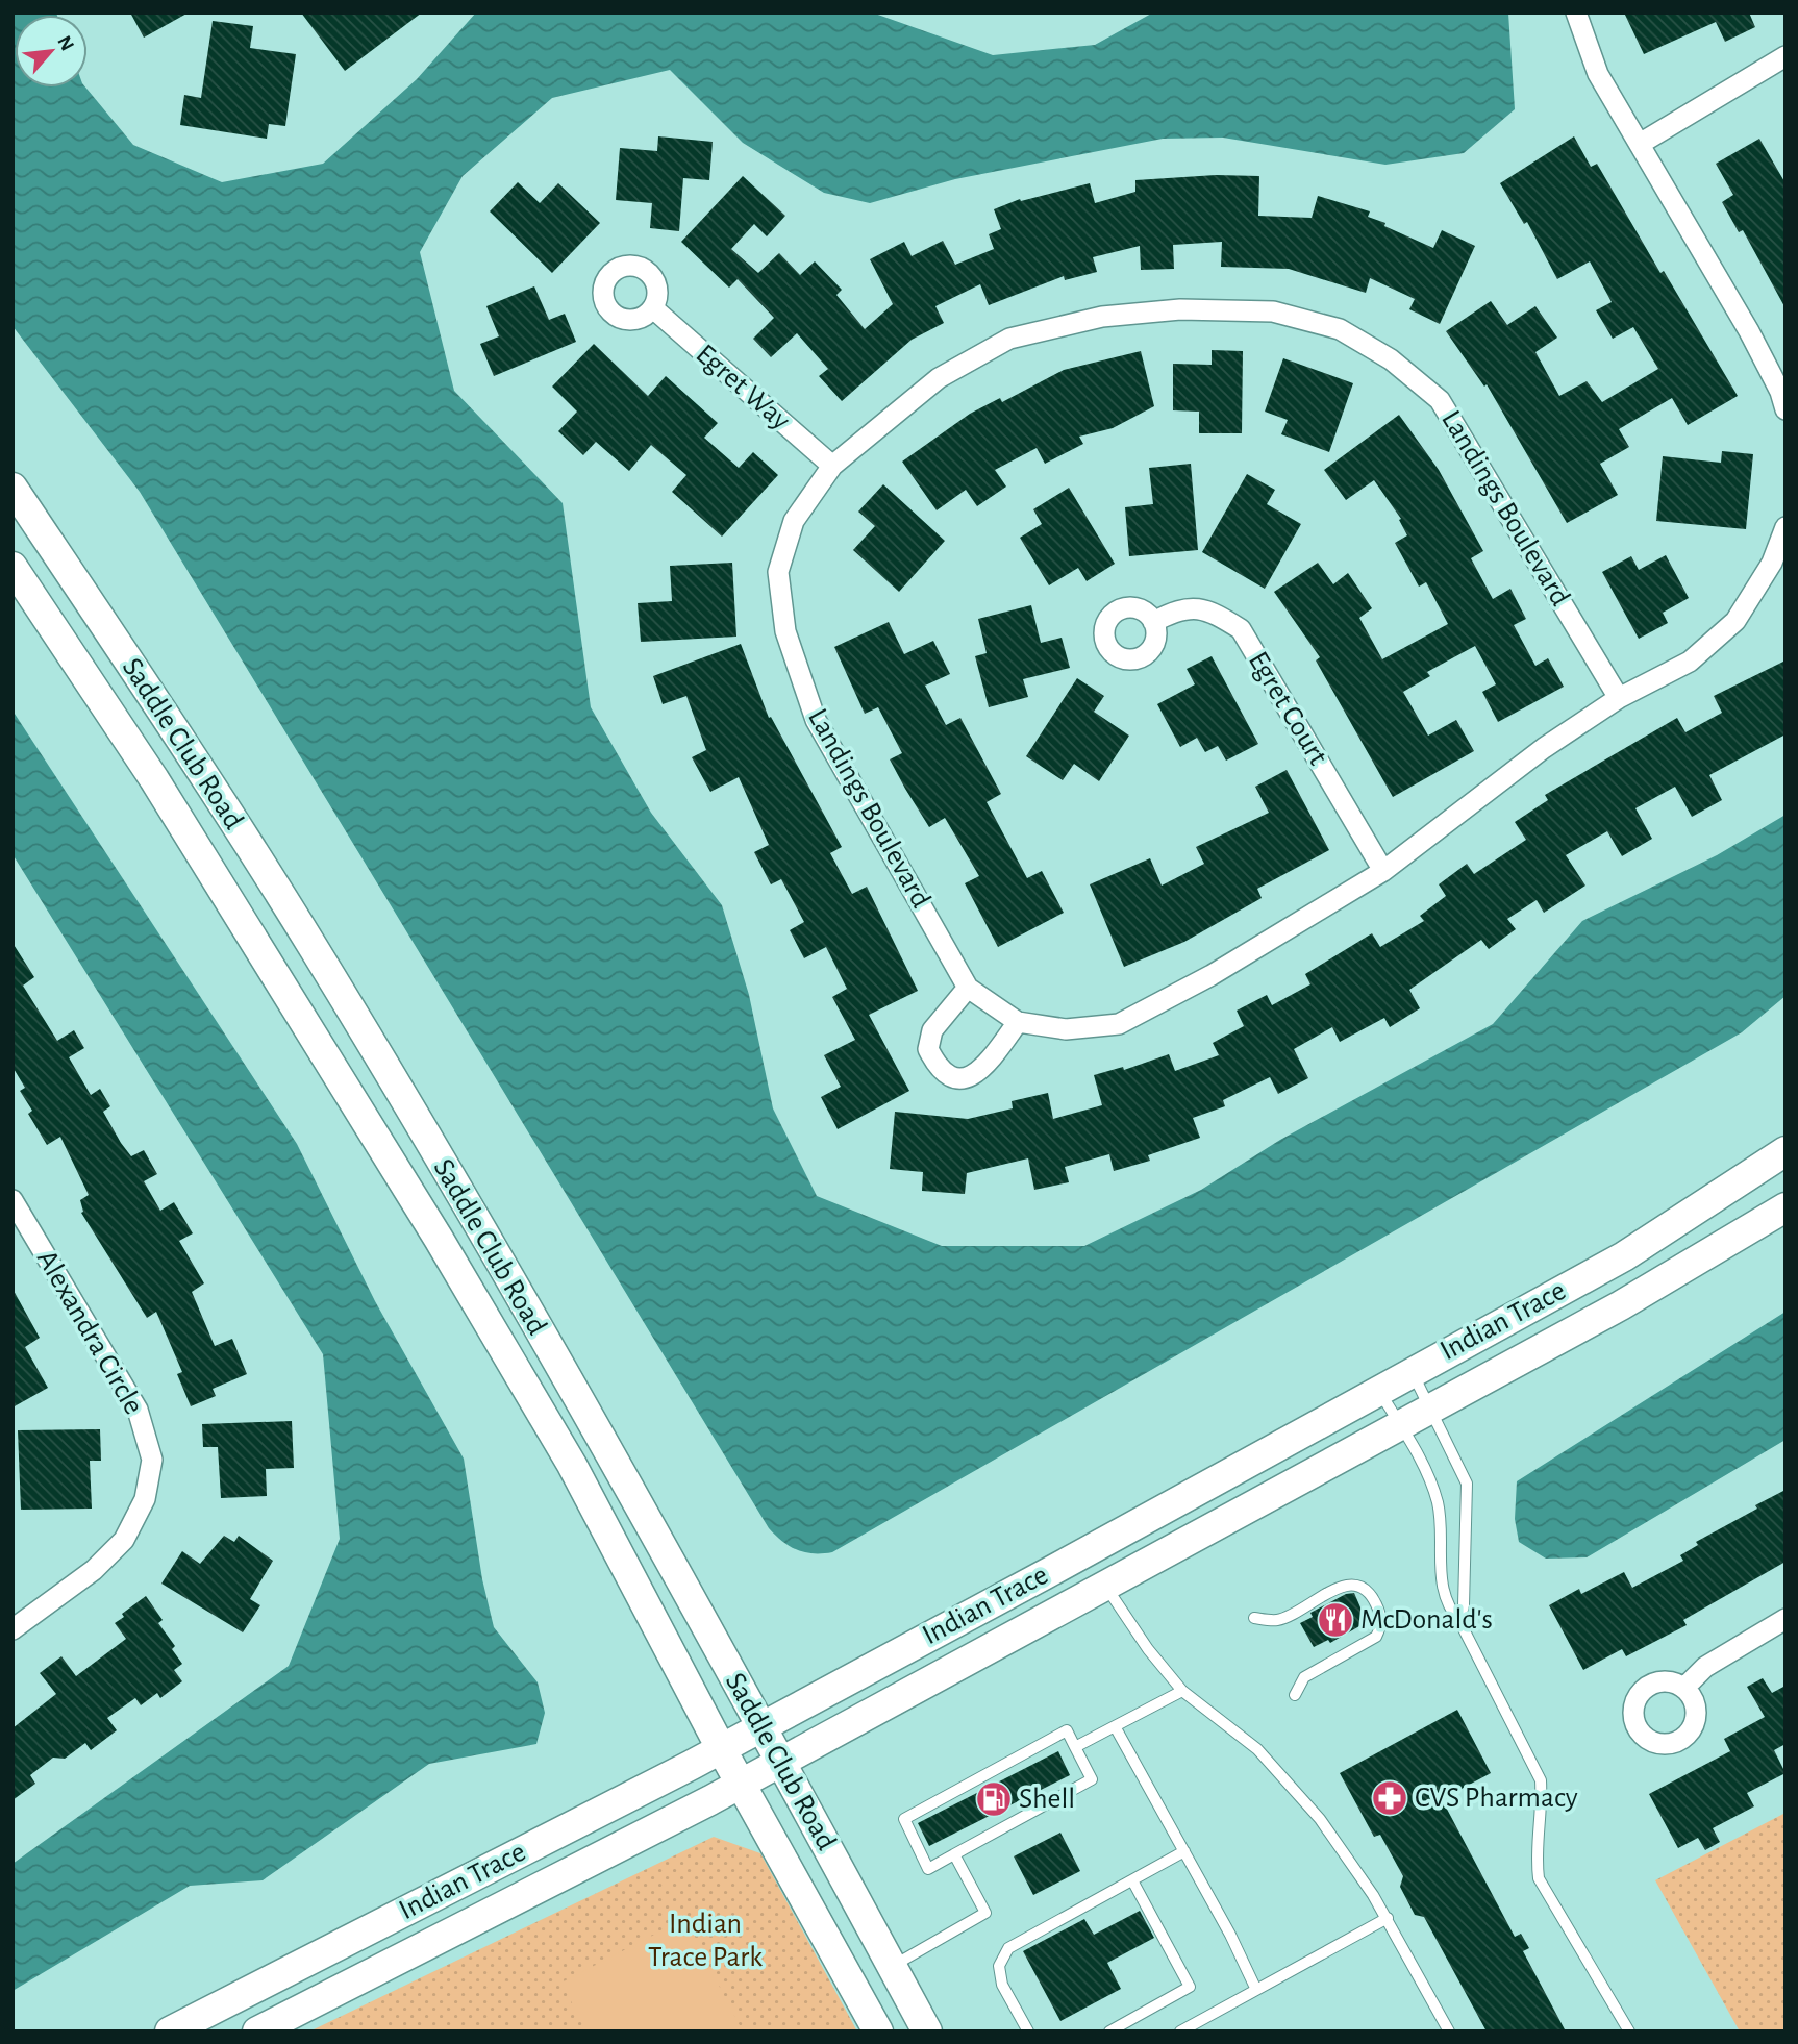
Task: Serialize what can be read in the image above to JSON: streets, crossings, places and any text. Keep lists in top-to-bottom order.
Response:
{
  "streets": {
    "main road": ["Saddle Club Road", "Indian Trace"],
    "street": [
      "Egret Way",
      "Landings Boulevard",
      "Egret Court",
      "Alexandra Circle"
    ]
  },
  "crossings": [
    ["Egret Way", "Landings Boulevard"],
    ["Landings Boulevard", "Egret Court"],
    ["Saddle Club Road", "Indian Trace"]
  ],
  "parks": ["Indian Trace Park"],
  "places": {
    "restaurant": ["McDonald's"],
    "pharmacy": ["CVS Pharmacy"],
    "fuel station": ["Shell"]
  },
  "north": "top right"
}
